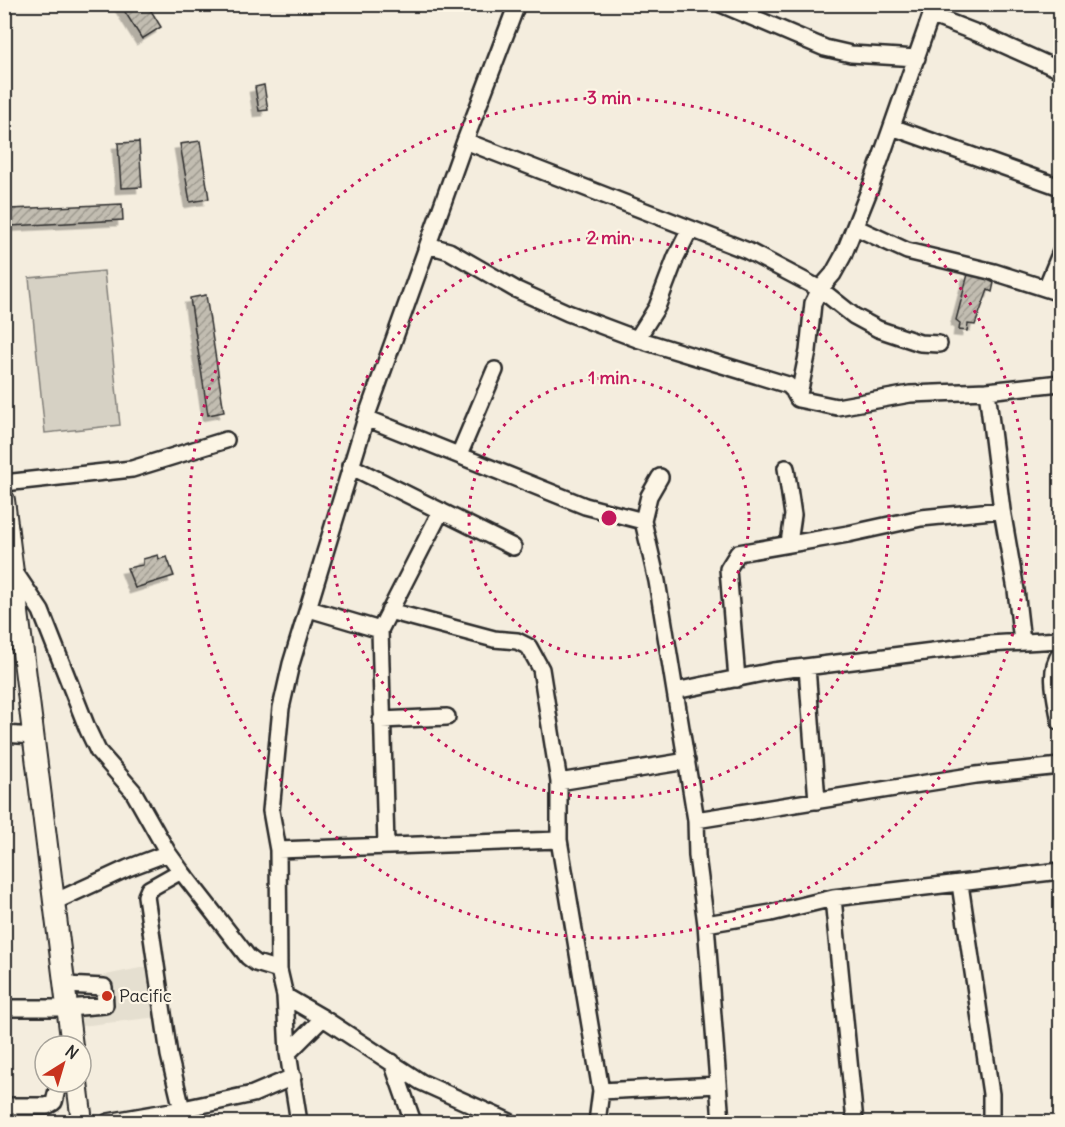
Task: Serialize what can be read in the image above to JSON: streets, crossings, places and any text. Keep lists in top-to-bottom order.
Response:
{
  "places": ["Pacific"],
  "north": "top right",
  "rings": ["3 min", "2 min", "1 min"]
}
